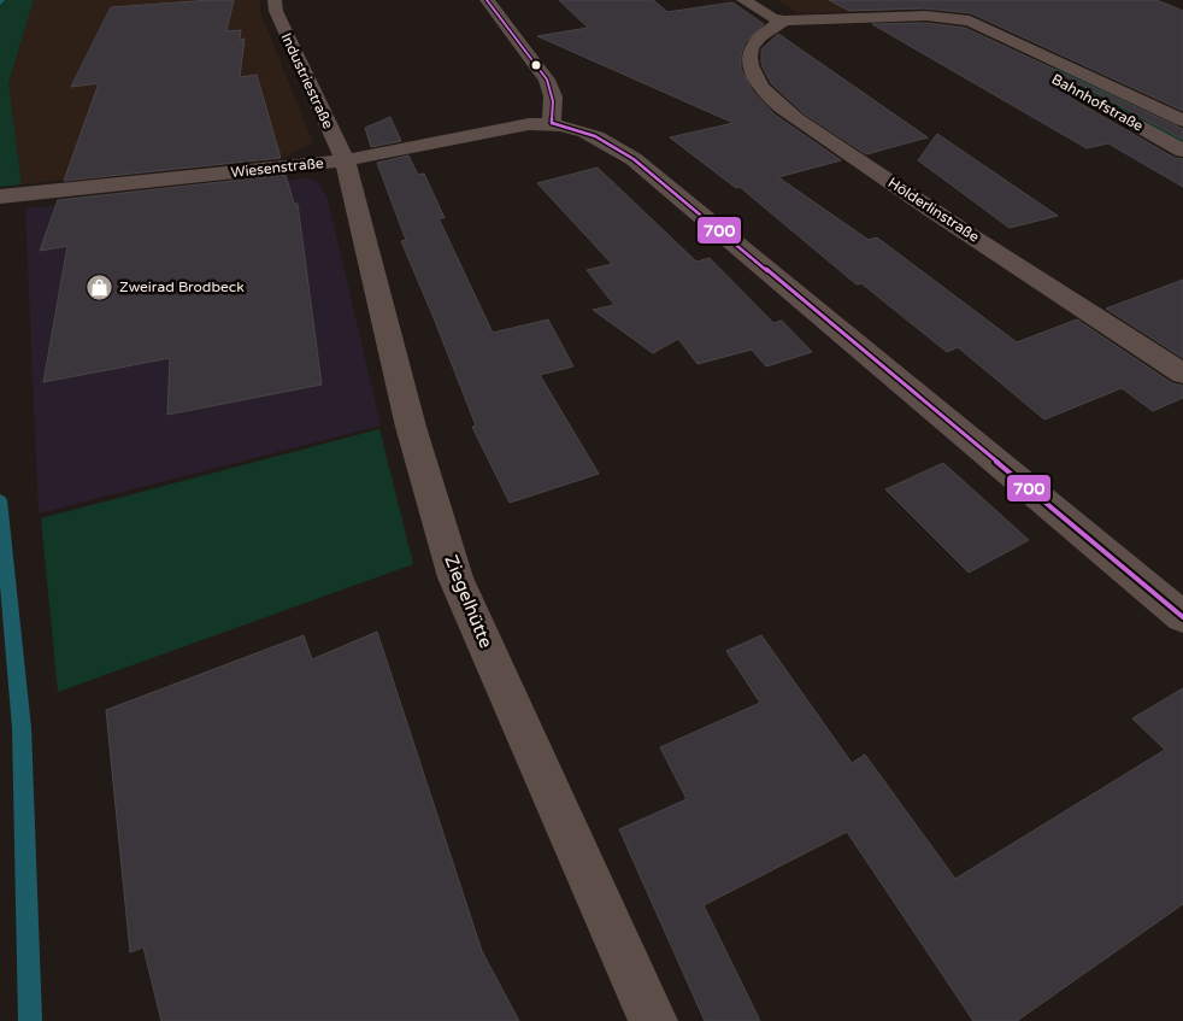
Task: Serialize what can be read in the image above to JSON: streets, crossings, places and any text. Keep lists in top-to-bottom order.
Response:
{
  "streets": {
    "street": [
      "Industriestraße",
      "Bahnhofstraße",
      "Wiesenstraße",
      "Hölderlinstraße",
      "Ziegelhütte"
    ]
  },
  "crossings": [
    ["Industriestraße", "Wiesenstraße"],
    ["Industriestraße", "Ziegelhütte"],
    ["Bahnhofstraße", "Hölderlinstraße"],
    ["Wiesenstraße", "Ziegelhütte"]
  ],
  "places": {
    "shop": ["Zweirad Brodbeck"]
  },
  "lines": ["transit line 700"]
}
